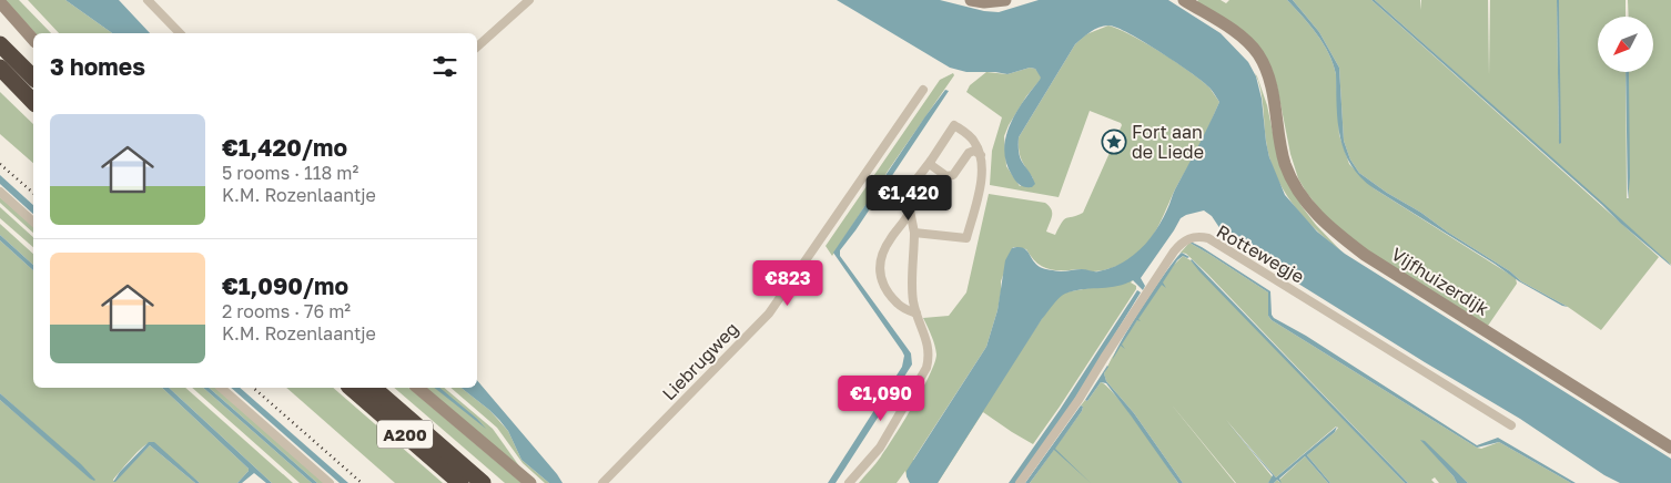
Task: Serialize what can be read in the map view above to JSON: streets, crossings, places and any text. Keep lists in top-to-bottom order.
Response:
{
  "streets": {
    "highway": ["A200"],
    "street": ["Rottewegje", "Vijfhuizerdijk", "Liebrugweg"]
  },
  "places": {
    "place": ["Fort aan de Liede"]
  },
  "north": "bottom left",
  "page": {
    "heading": "3 homes",
    "list": [
      {
        "name": "€1,420/mo",
        "note": "5 rooms · 118 m² · K.M. Rozenlaantje"
      },
      {
        "name": "€1,090/mo",
        "note": "2 rooms · 76 m² · K.M. Rozenlaantje"
      }
    ],
    "price": ["€1,420", "€823", "€1,090"]
  }
}
